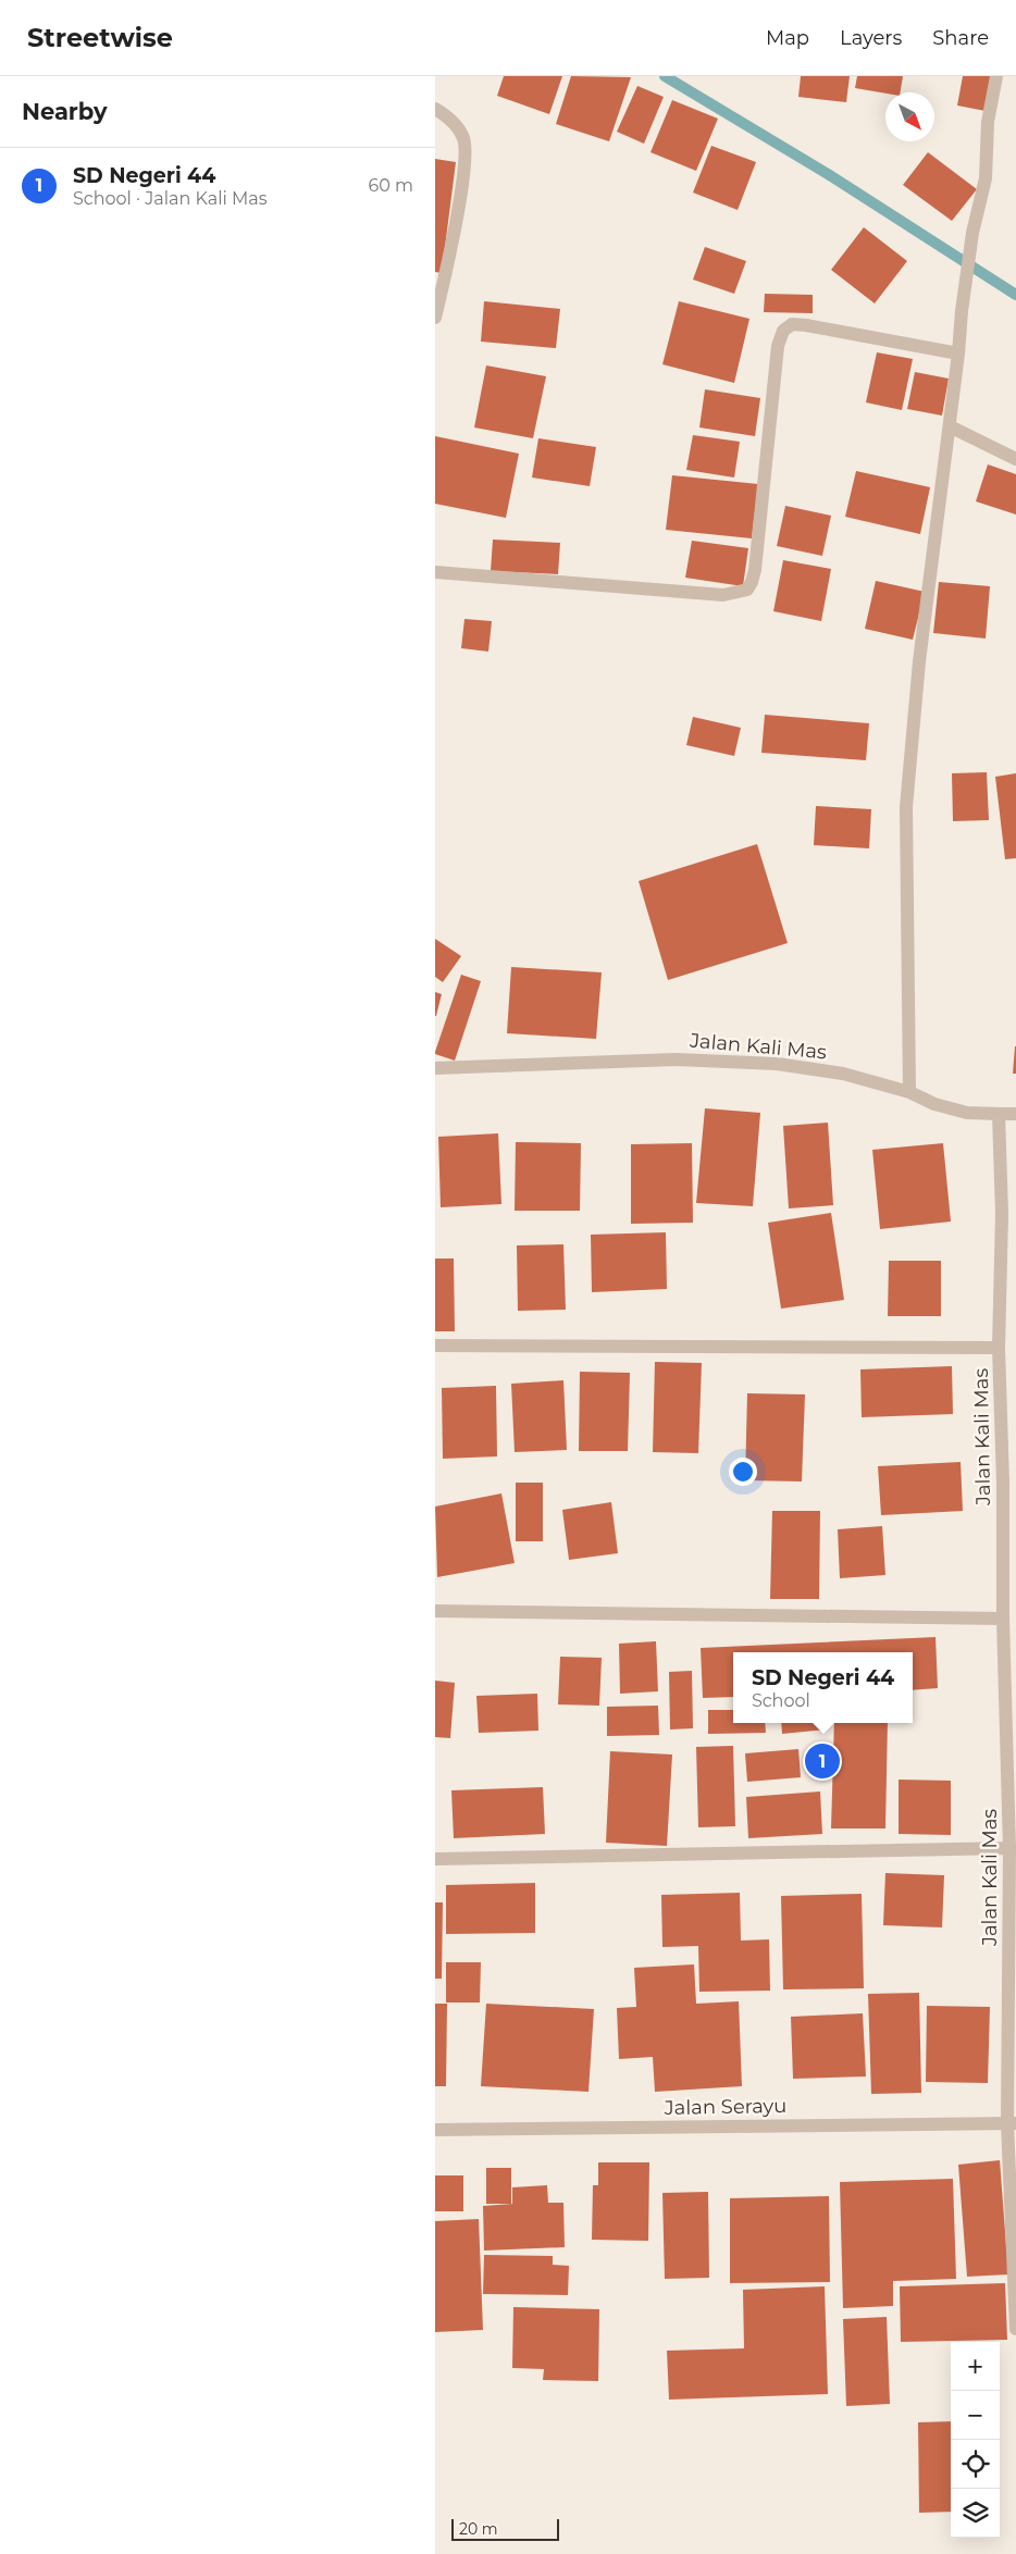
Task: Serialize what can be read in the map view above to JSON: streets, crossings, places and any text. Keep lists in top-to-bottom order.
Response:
{
  "streets": {
    "street": ["Jalan Kali Mas", "Jalan Serayu"]
  },
  "crossings": [
    ["Jalan Kali Mas", "Jalan Serayu"]
  ],
  "scale_bar": "20 m",
  "north": "bottom right",
  "page": {
    "header": "Streetwise",
    "nav": ["Map", "Layers", "Share"],
    "heading": "Nearby",
    "list": [
      {
        "mark": "1",
        "name": "SD Negeri 44",
        "note": "School · Jalan Kali Mas",
        "value": "60 m"
      }
    ],
    "popup": ["SD Negeri 44", "School"],
    "pins": "1",
    "map_buttons": ["+", "−"],
    "scale": "20 m"
  }
}
